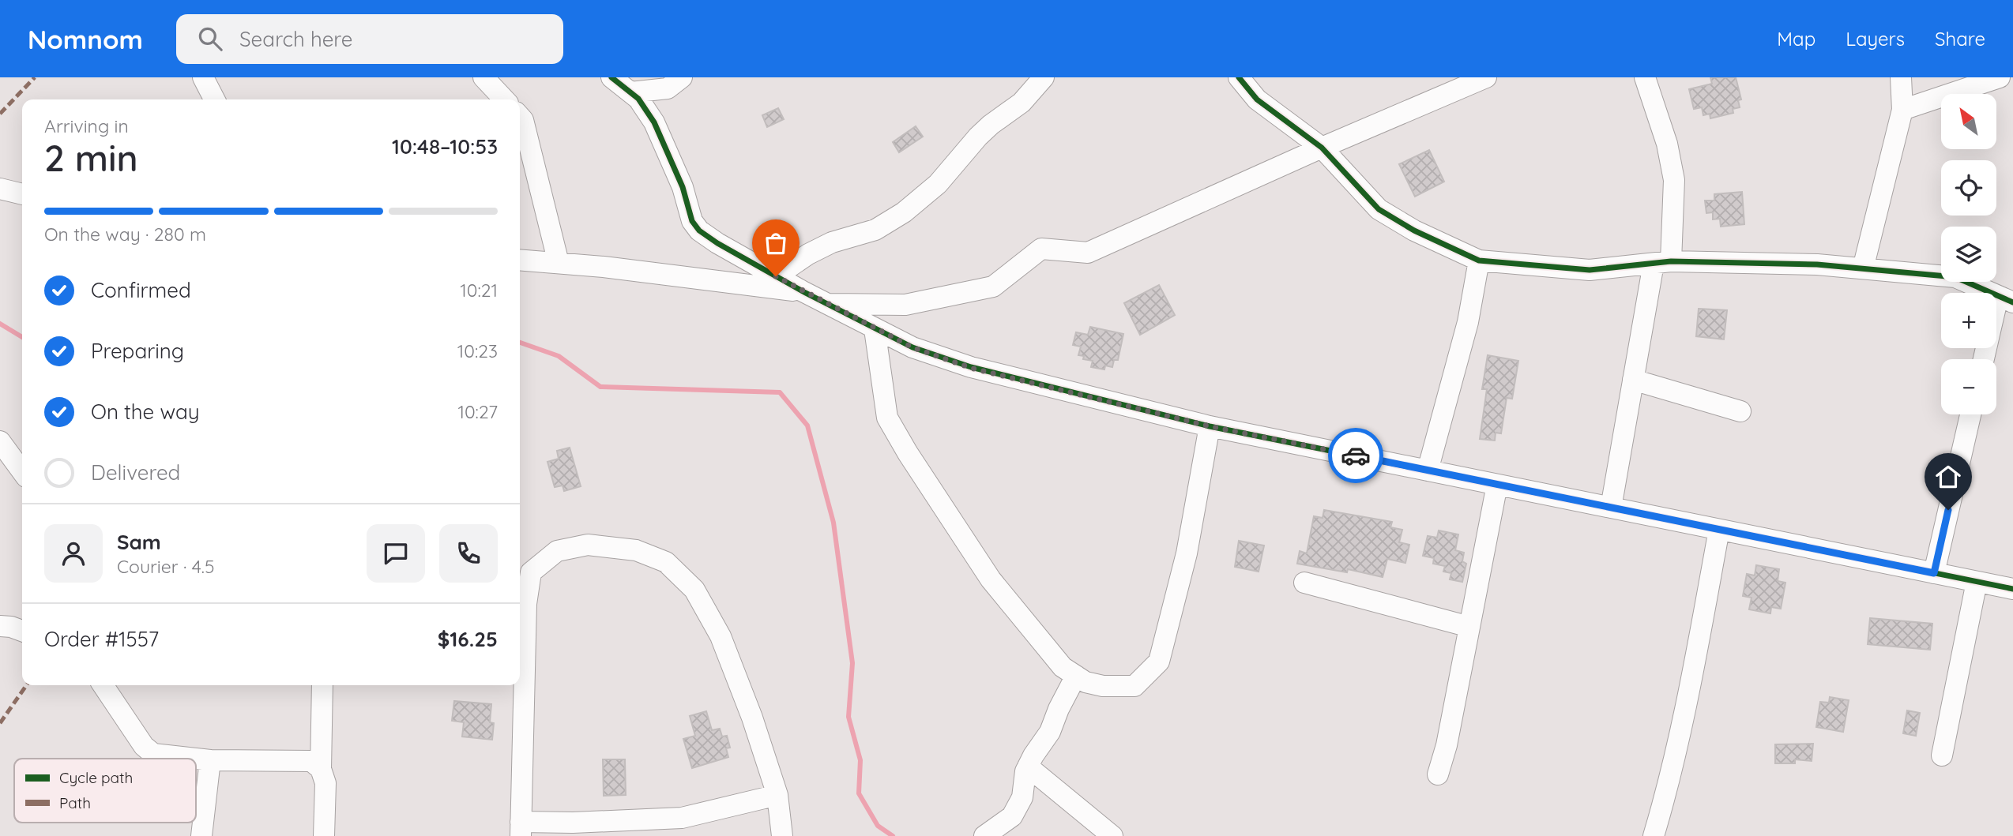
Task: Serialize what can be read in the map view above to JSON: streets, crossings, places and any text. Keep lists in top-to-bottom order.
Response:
{
  "legend": ["Cycle path", "Path"],
  "north": "top left",
  "page": {
    "header": "Nomnom",
    "search": "Search here",
    "nav": ["Map", "Layers", "Share"],
    "map_buttons": ["+", "−"],
    "heading": ["2 min", "Arriving in", "10:48–10:53"],
    "panel": [
      "Sam",
      "Courier · 4.5",
      "Order #1557",
      "$16.25"
    ],
    "bar": "On the way · 280 m",
    "list": [
      ["Confirmed", "10:21"],
      ["Preparing", "10:23"],
      ["On the way", "10:27"],
      "Delivered"
    ]
  }
}
